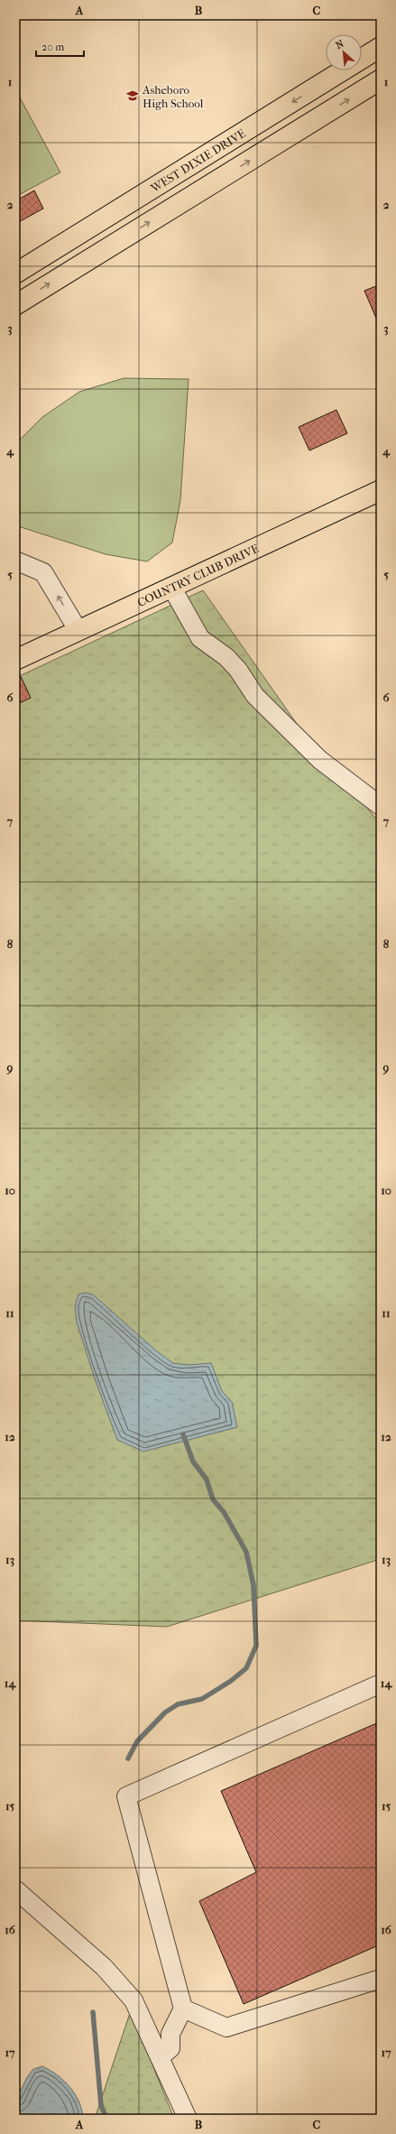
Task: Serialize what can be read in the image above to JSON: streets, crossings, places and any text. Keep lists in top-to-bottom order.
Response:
{
  "streets": {
    "main road": ["WEST DIXIE DRIVE", "COUNTRY CLUB DRIVE"]
  },
  "places": {
    "school or university": ["Asheboro High School"]
  },
  "scale_bar": "20 m",
  "north": "top left",
  "grid": {
    "columns": ["A", "B", "C"],
    "rows": [
      "1",
      "2",
      "3",
      "4",
      "5",
      "6",
      "7",
      "8",
      "9",
      "10",
      "11",
      "12",
      "13",
      "14",
      "15",
      "16",
      "17"
    ]
  }
}
